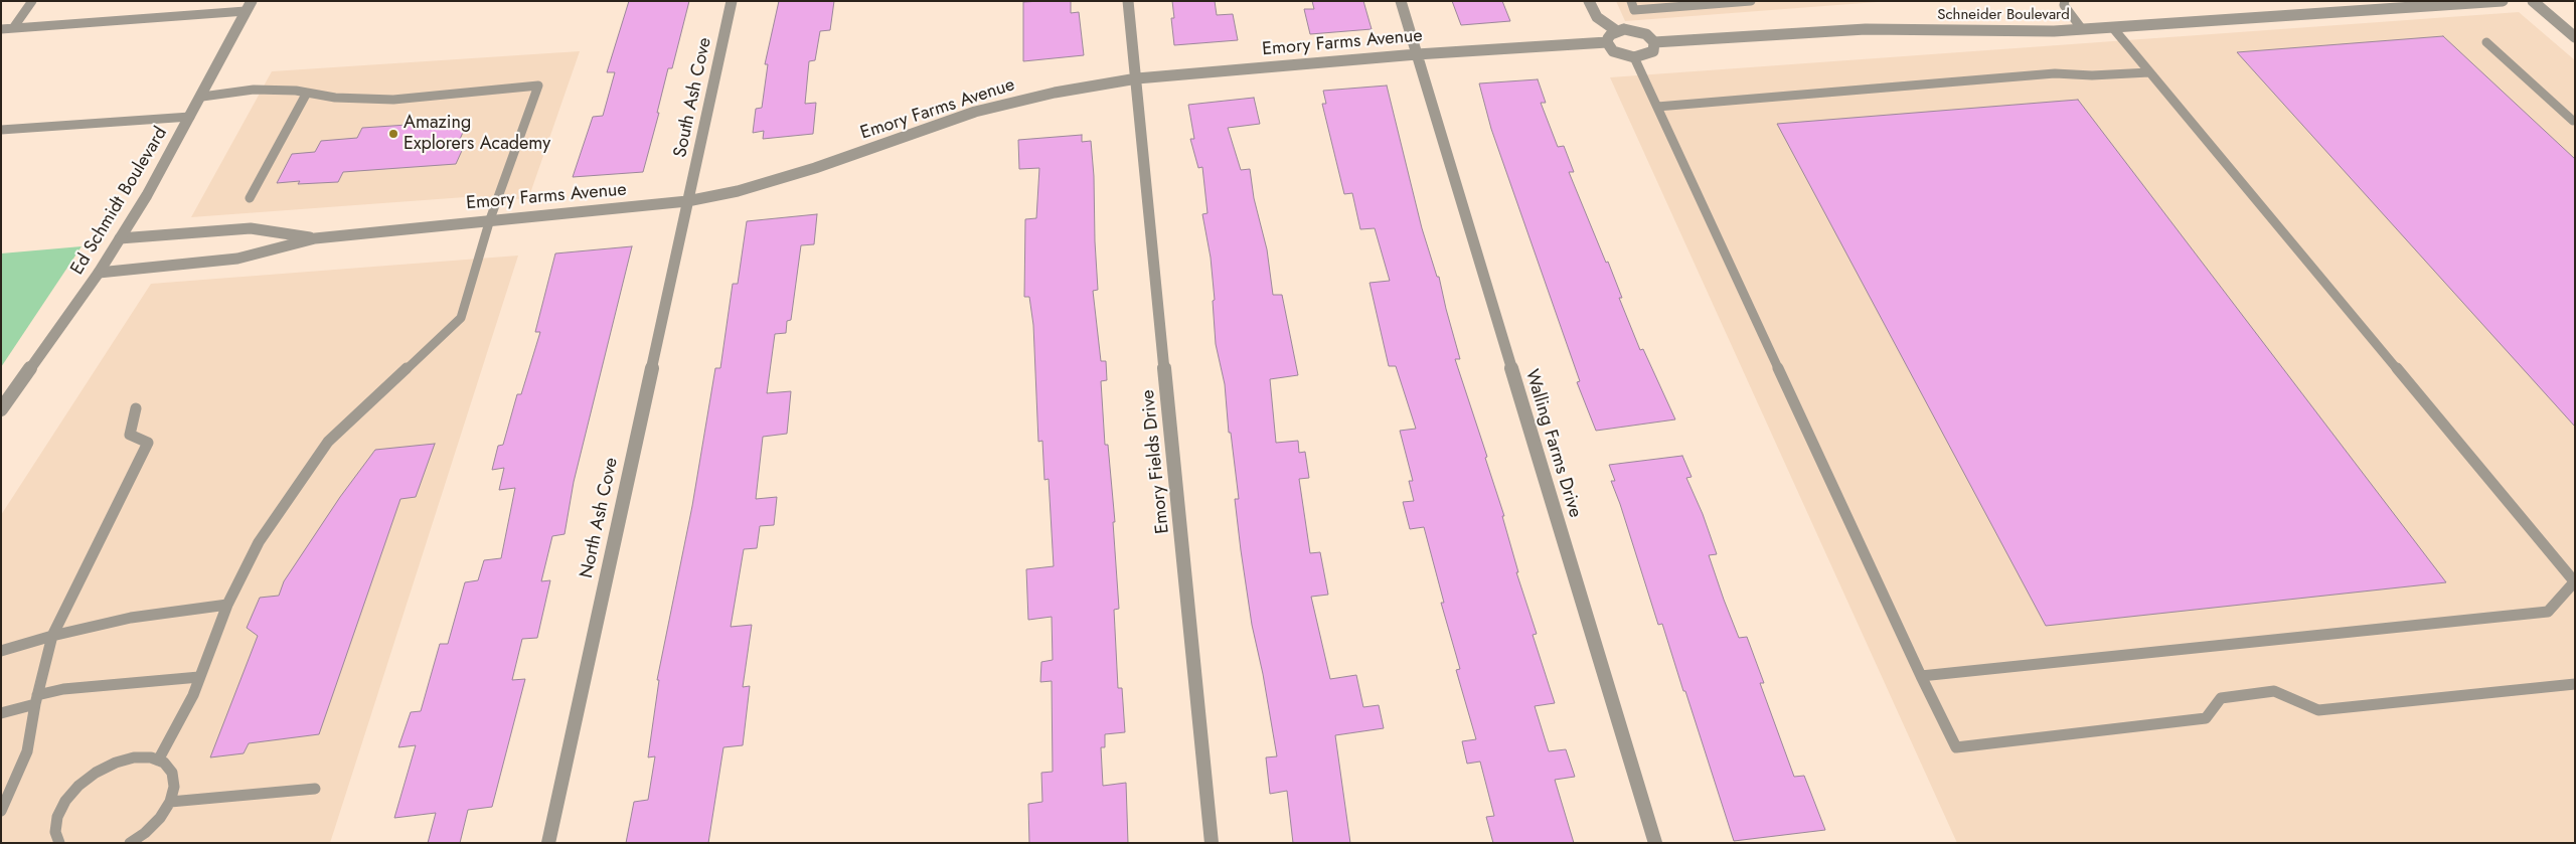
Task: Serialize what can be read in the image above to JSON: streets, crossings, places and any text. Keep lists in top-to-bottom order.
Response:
{
  "streets": {
    "street": [
      "Schneider Boulevard",
      "Emory Farms Avenue",
      "South Ash Cove",
      "Ed Schmidt Boulevard",
      "Walling Farms Drive",
      "Emory Fields Drive",
      "North Ash Cove"
    ]
  },
  "crossings": [
    ["Emory Farms Avenue", "South Ash Cove"],
    ["Emory Farms Avenue", "Ed Schmidt Boulevard"],
    ["Emory Farms Avenue", "Walling Farms Drive"],
    ["Emory Farms Avenue", "Emory Fields Drive"],
    ["Emory Farms Avenue", "North Ash Cove"],
    ["South Ash Cove", "North Ash Cove"]
  ],
  "places": ["Amazing Explorers Academy"]
}
